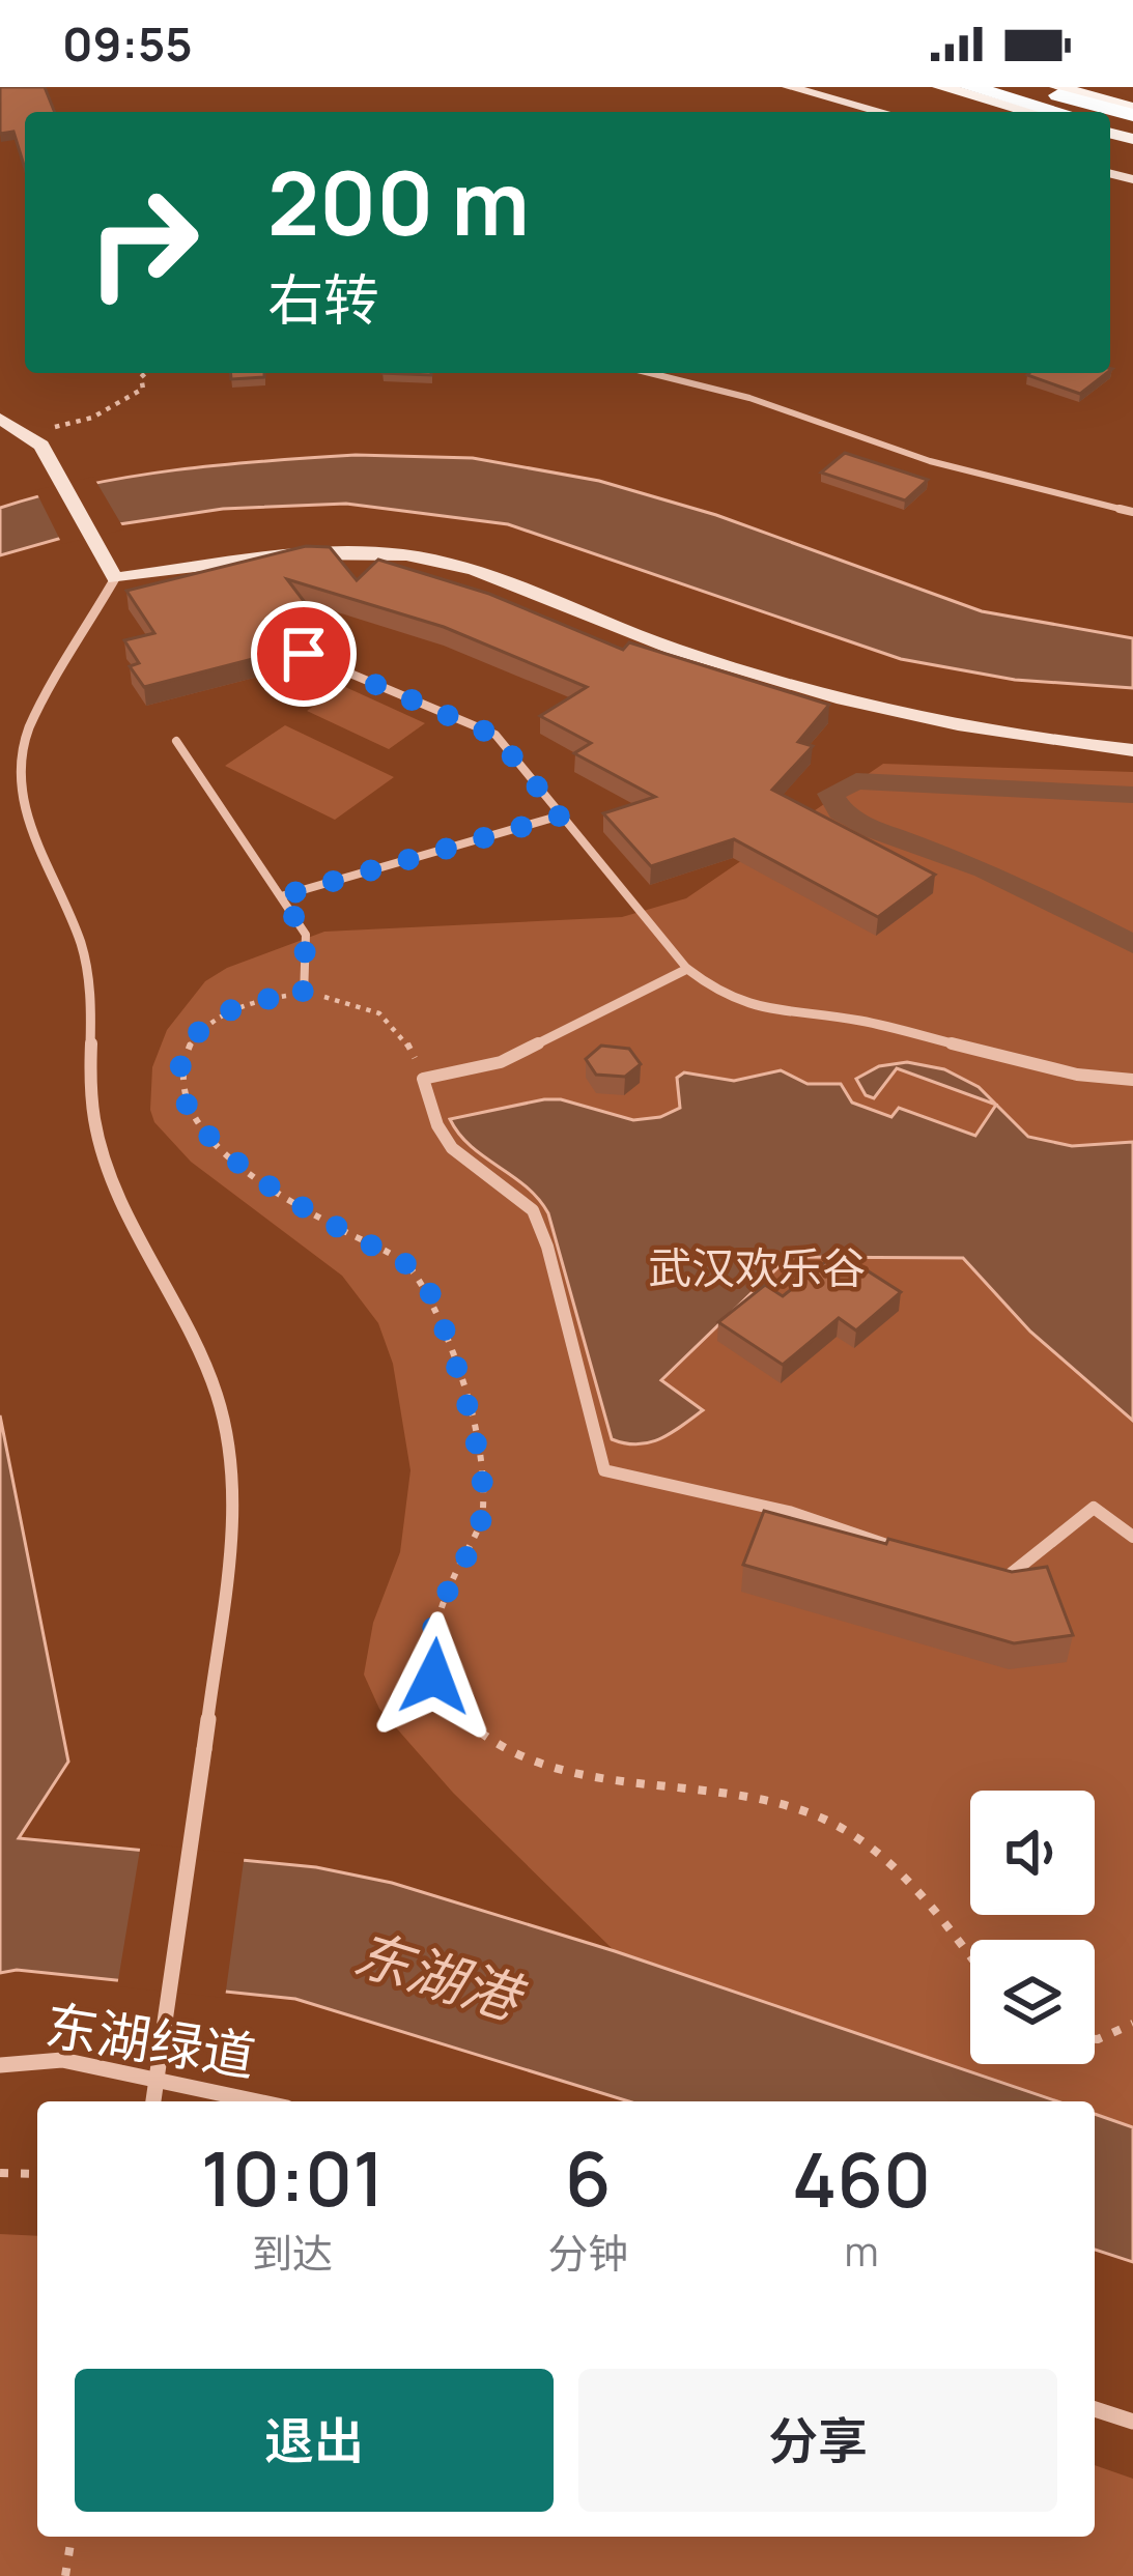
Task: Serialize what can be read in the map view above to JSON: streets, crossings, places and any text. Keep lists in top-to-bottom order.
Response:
{
  "streets": {
    "street": ["东湖绿道"]
  },
  "water": ["东湖港"],
  "parks": ["武汉欢乐谷"],
  "page": {
    "status": "09:55",
    "turn": ["200 m", "右转"],
    "eta": [
      "10:01",
      "到达",
      "6",
      "分钟",
      "460",
      "m"
    ],
    "buttons": ["退出", "分享"]
  }
}
